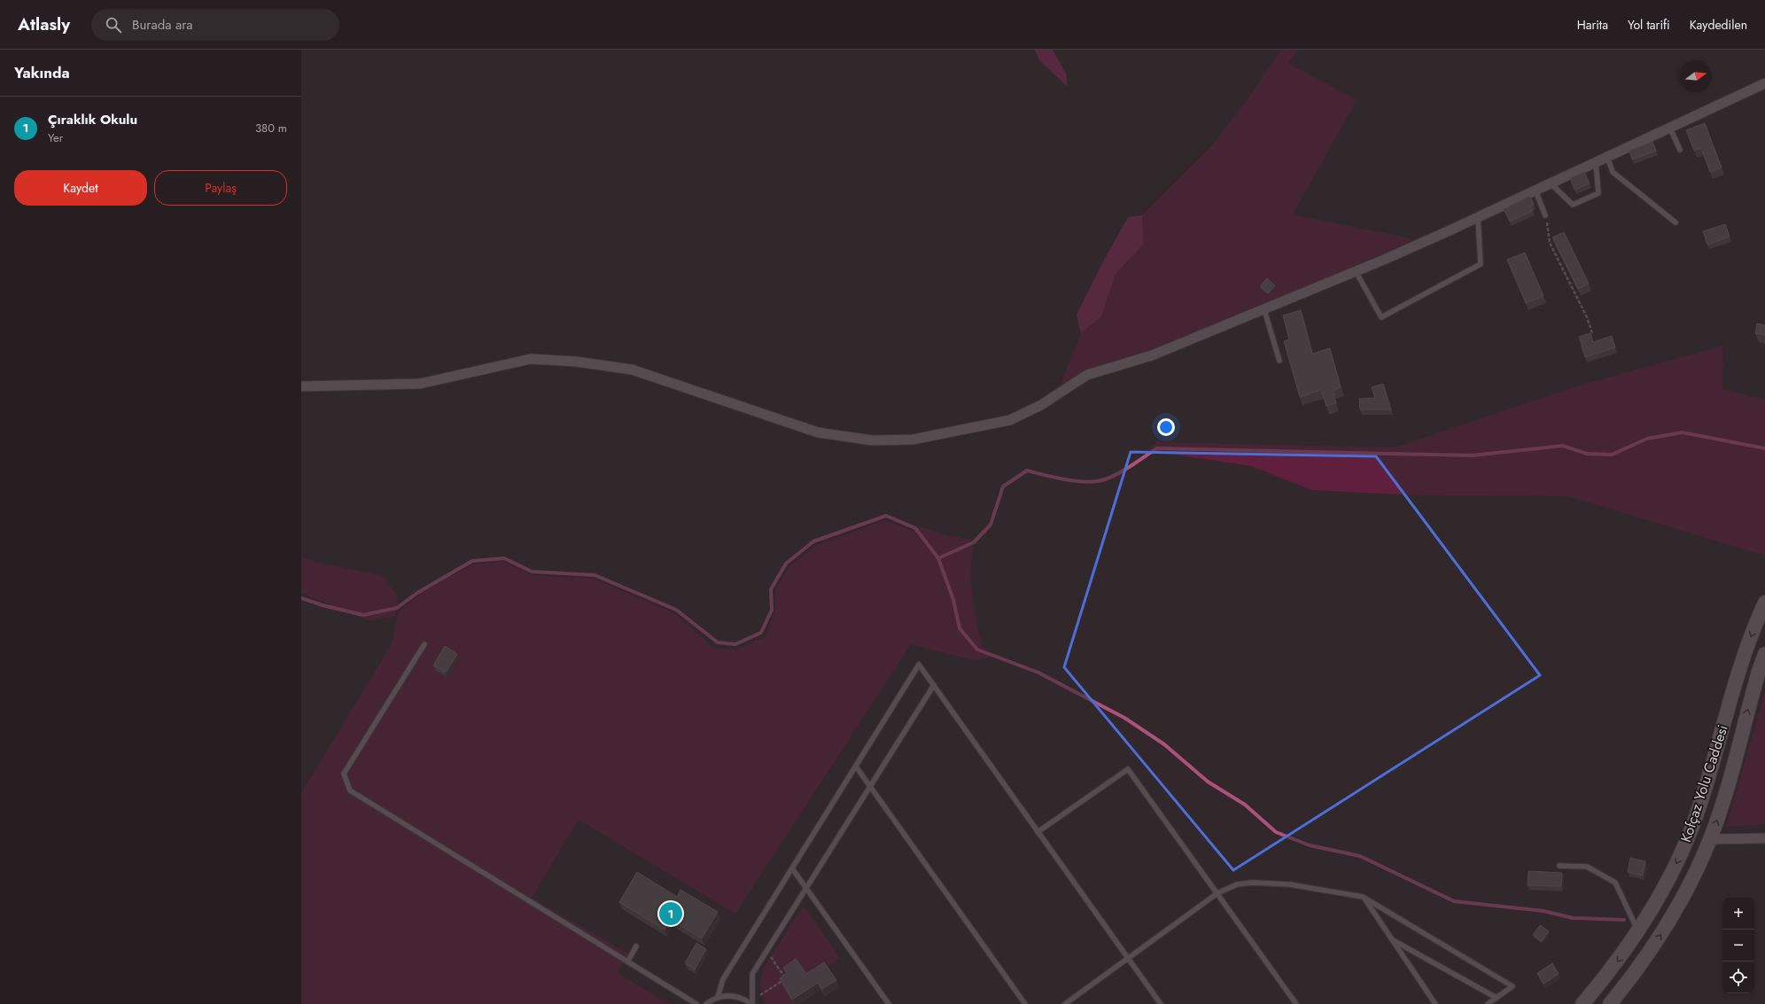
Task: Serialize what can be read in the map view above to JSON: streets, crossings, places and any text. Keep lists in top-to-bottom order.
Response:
{
  "streets": {
    "main road": ["Kofçaz Yolu Caddesi"]
  },
  "north": "right",
  "page": {
    "header": "Atlasly",
    "search": "Burada ara",
    "nav": ["Harita", "Yol tarifi", "Kaydedilen"],
    "heading": "Yakında",
    "list": [
      {
        "mark": "1",
        "name": "Çıraklık Okulu",
        "note": "Yer",
        "value": "380 m"
      }
    ],
    "buttons": ["Kaydet", "Paylaş"],
    "map_buttons": ["+", "−"],
    "pins": "1"
  }
}
